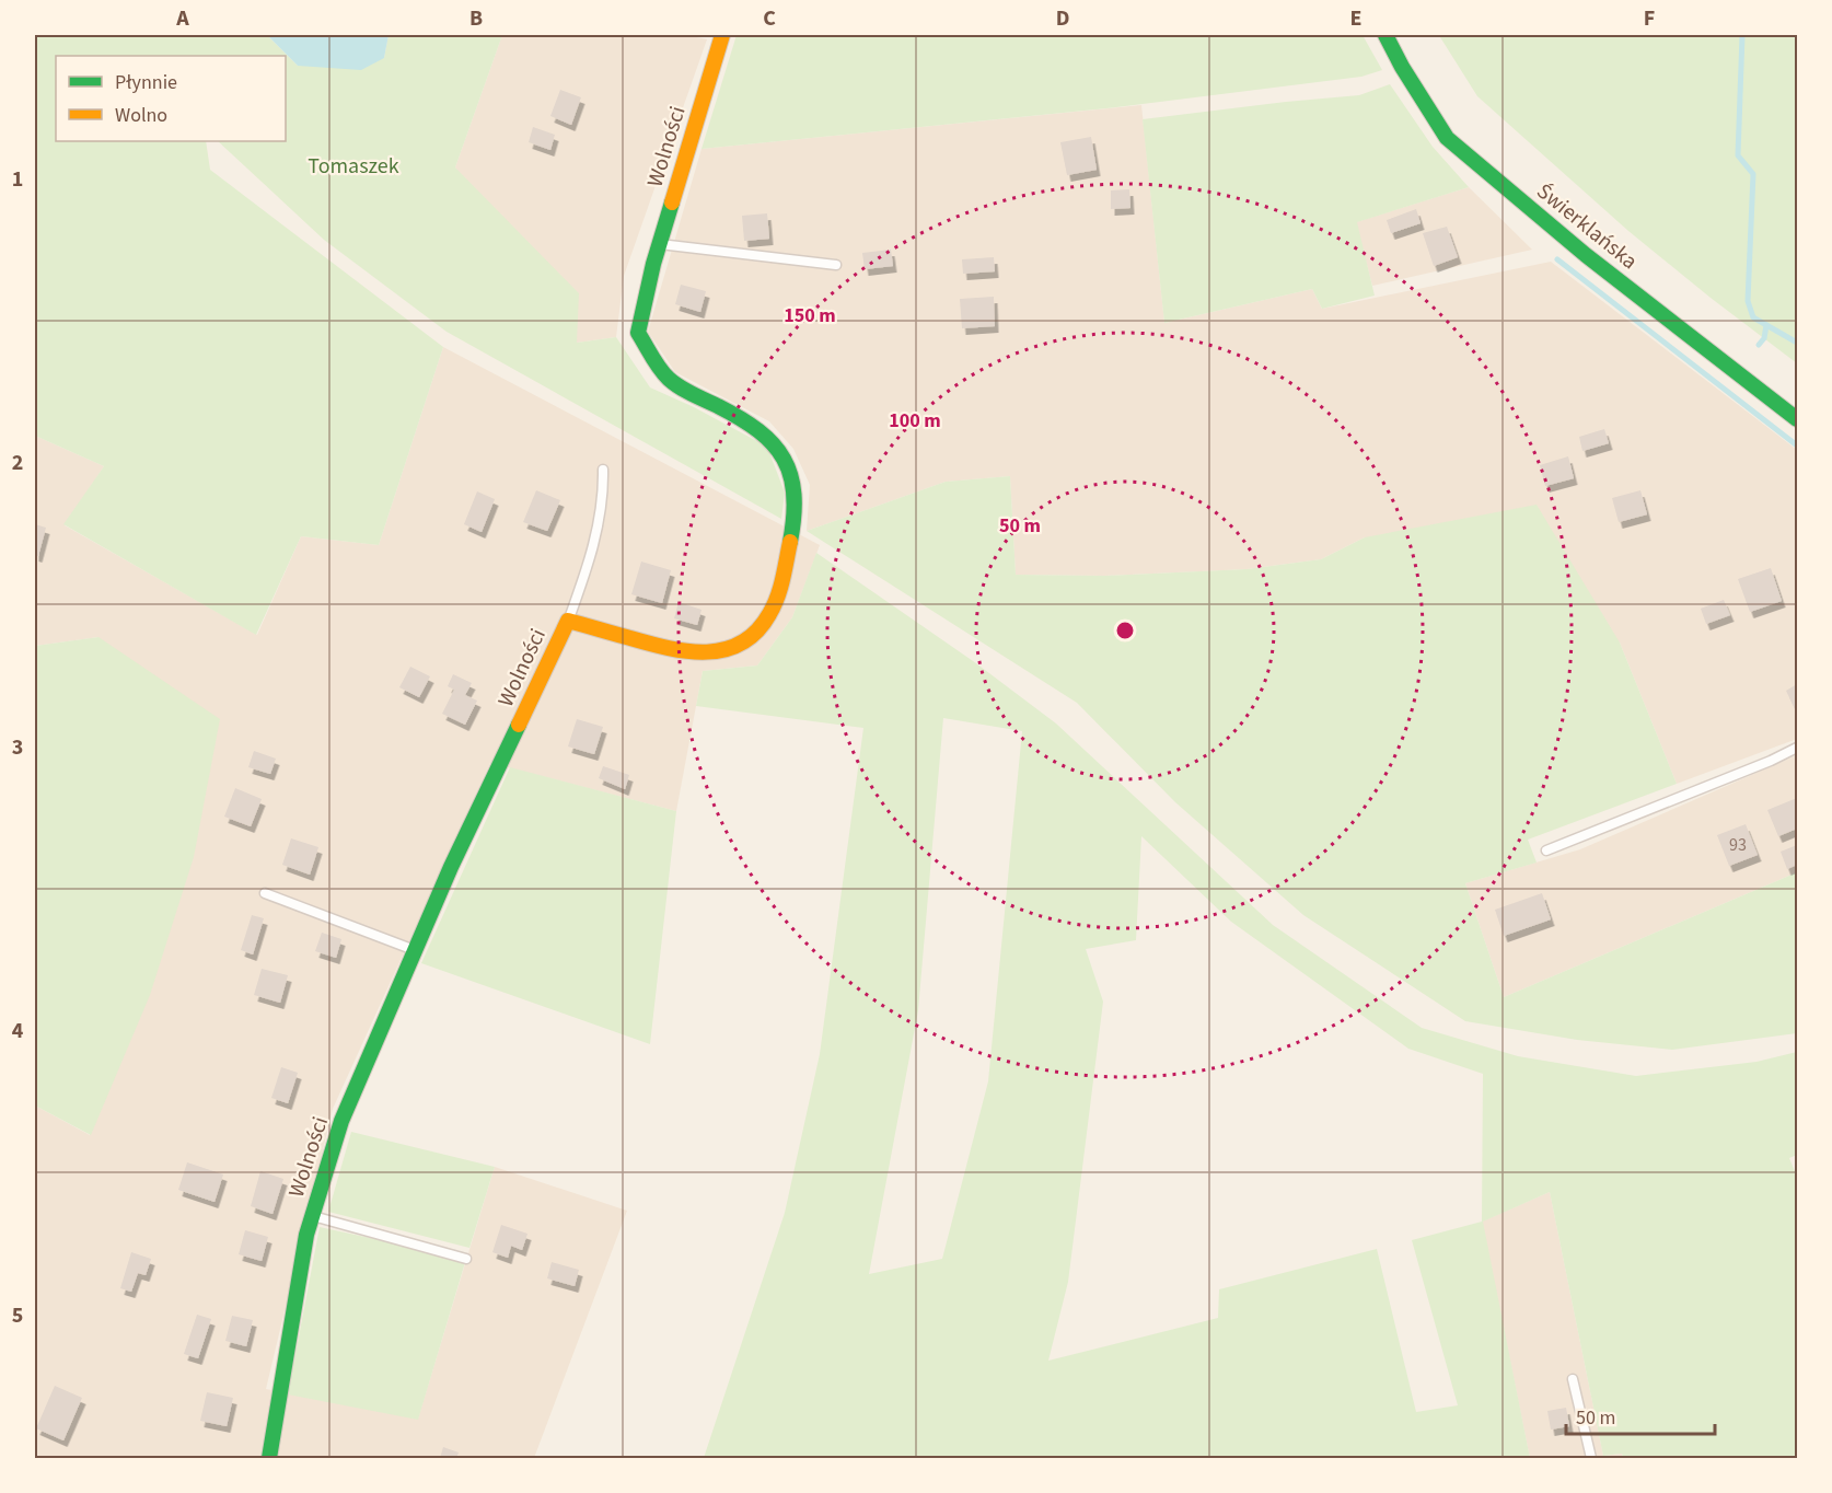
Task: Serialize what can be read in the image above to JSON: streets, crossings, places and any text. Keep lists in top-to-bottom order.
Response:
{
  "streets": {
    "street": ["Wolności", "Świerklańska"]
  },
  "parks": ["Tomaszek"],
  "house_numbers": ["93"],
  "legend": ["Płynnie", "Wolno"],
  "scale_bar": "50 m",
  "grid": {
    "columns": [
      "A",
      "B",
      "C",
      "D",
      "E",
      "F"
    ],
    "rows": [
      "1",
      "2",
      "3",
      "4",
      "5"
    ]
  },
  "rings": ["150 m", "100 m", "50 m"]
}
